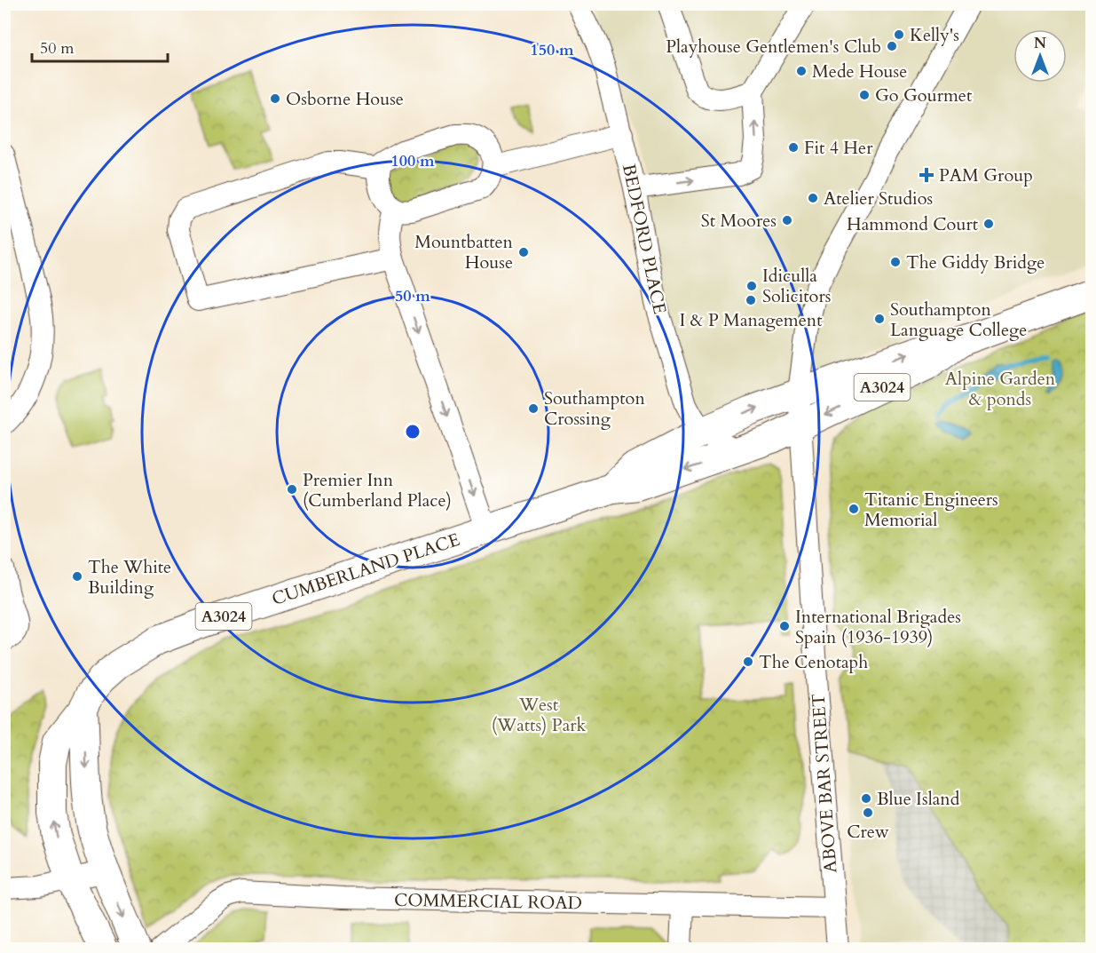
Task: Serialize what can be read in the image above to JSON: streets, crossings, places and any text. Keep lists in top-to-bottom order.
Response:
{
  "streets": {
    "main road": ["A3024", "CUMBERLAND PLACE"],
    "street": ["BEDFORD PLACE", "ABOVE BAR STREET", "COMMERCIAL ROAD"]
  },
  "crossings": [
    ["BEDFORD PLACE", "CUMBERLAND PLACE"],
    ["A3024", "CUMBERLAND PLACE"],
    ["A3024", "ABOVE BAR STREET"],
    ["CUMBERLAND PLACE", "ABOVE BAR STREET"],
    ["ABOVE BAR STREET", "COMMERCIAL ROAD"]
  ],
  "parks": ["Alpine Garden & ponds", "West (Watts) Park"],
  "places": {
    "other": [
      "Kelly's",
      "Playhouse Gentlemen's Club",
      "Mede House",
      "Go Gourmet",
      "Osborne House",
      "Fit 4 Her",
      "Atelier Studios",
      "St Moores",
      "Hammond Court",
      "Mountbatten House",
      "The Giddy Bridge",
      "Idiculla Solicitors",
      "I & P Management",
      "Southampton Language College",
      "Southampton Crossing",
      "Premier Inn (Cumberland Place)",
      "Titanic Engineers Memorial",
      "The White Building",
      "International Brigades Spain (1936-1939)",
      "The Cenotaph",
      "Blue Island",
      "Crew"
    ],
    "health": ["PAM Group"]
  },
  "scale_bar": "50 m",
  "north": "top",
  "rings": ["150 m", "100 m", "50 m"]
}
